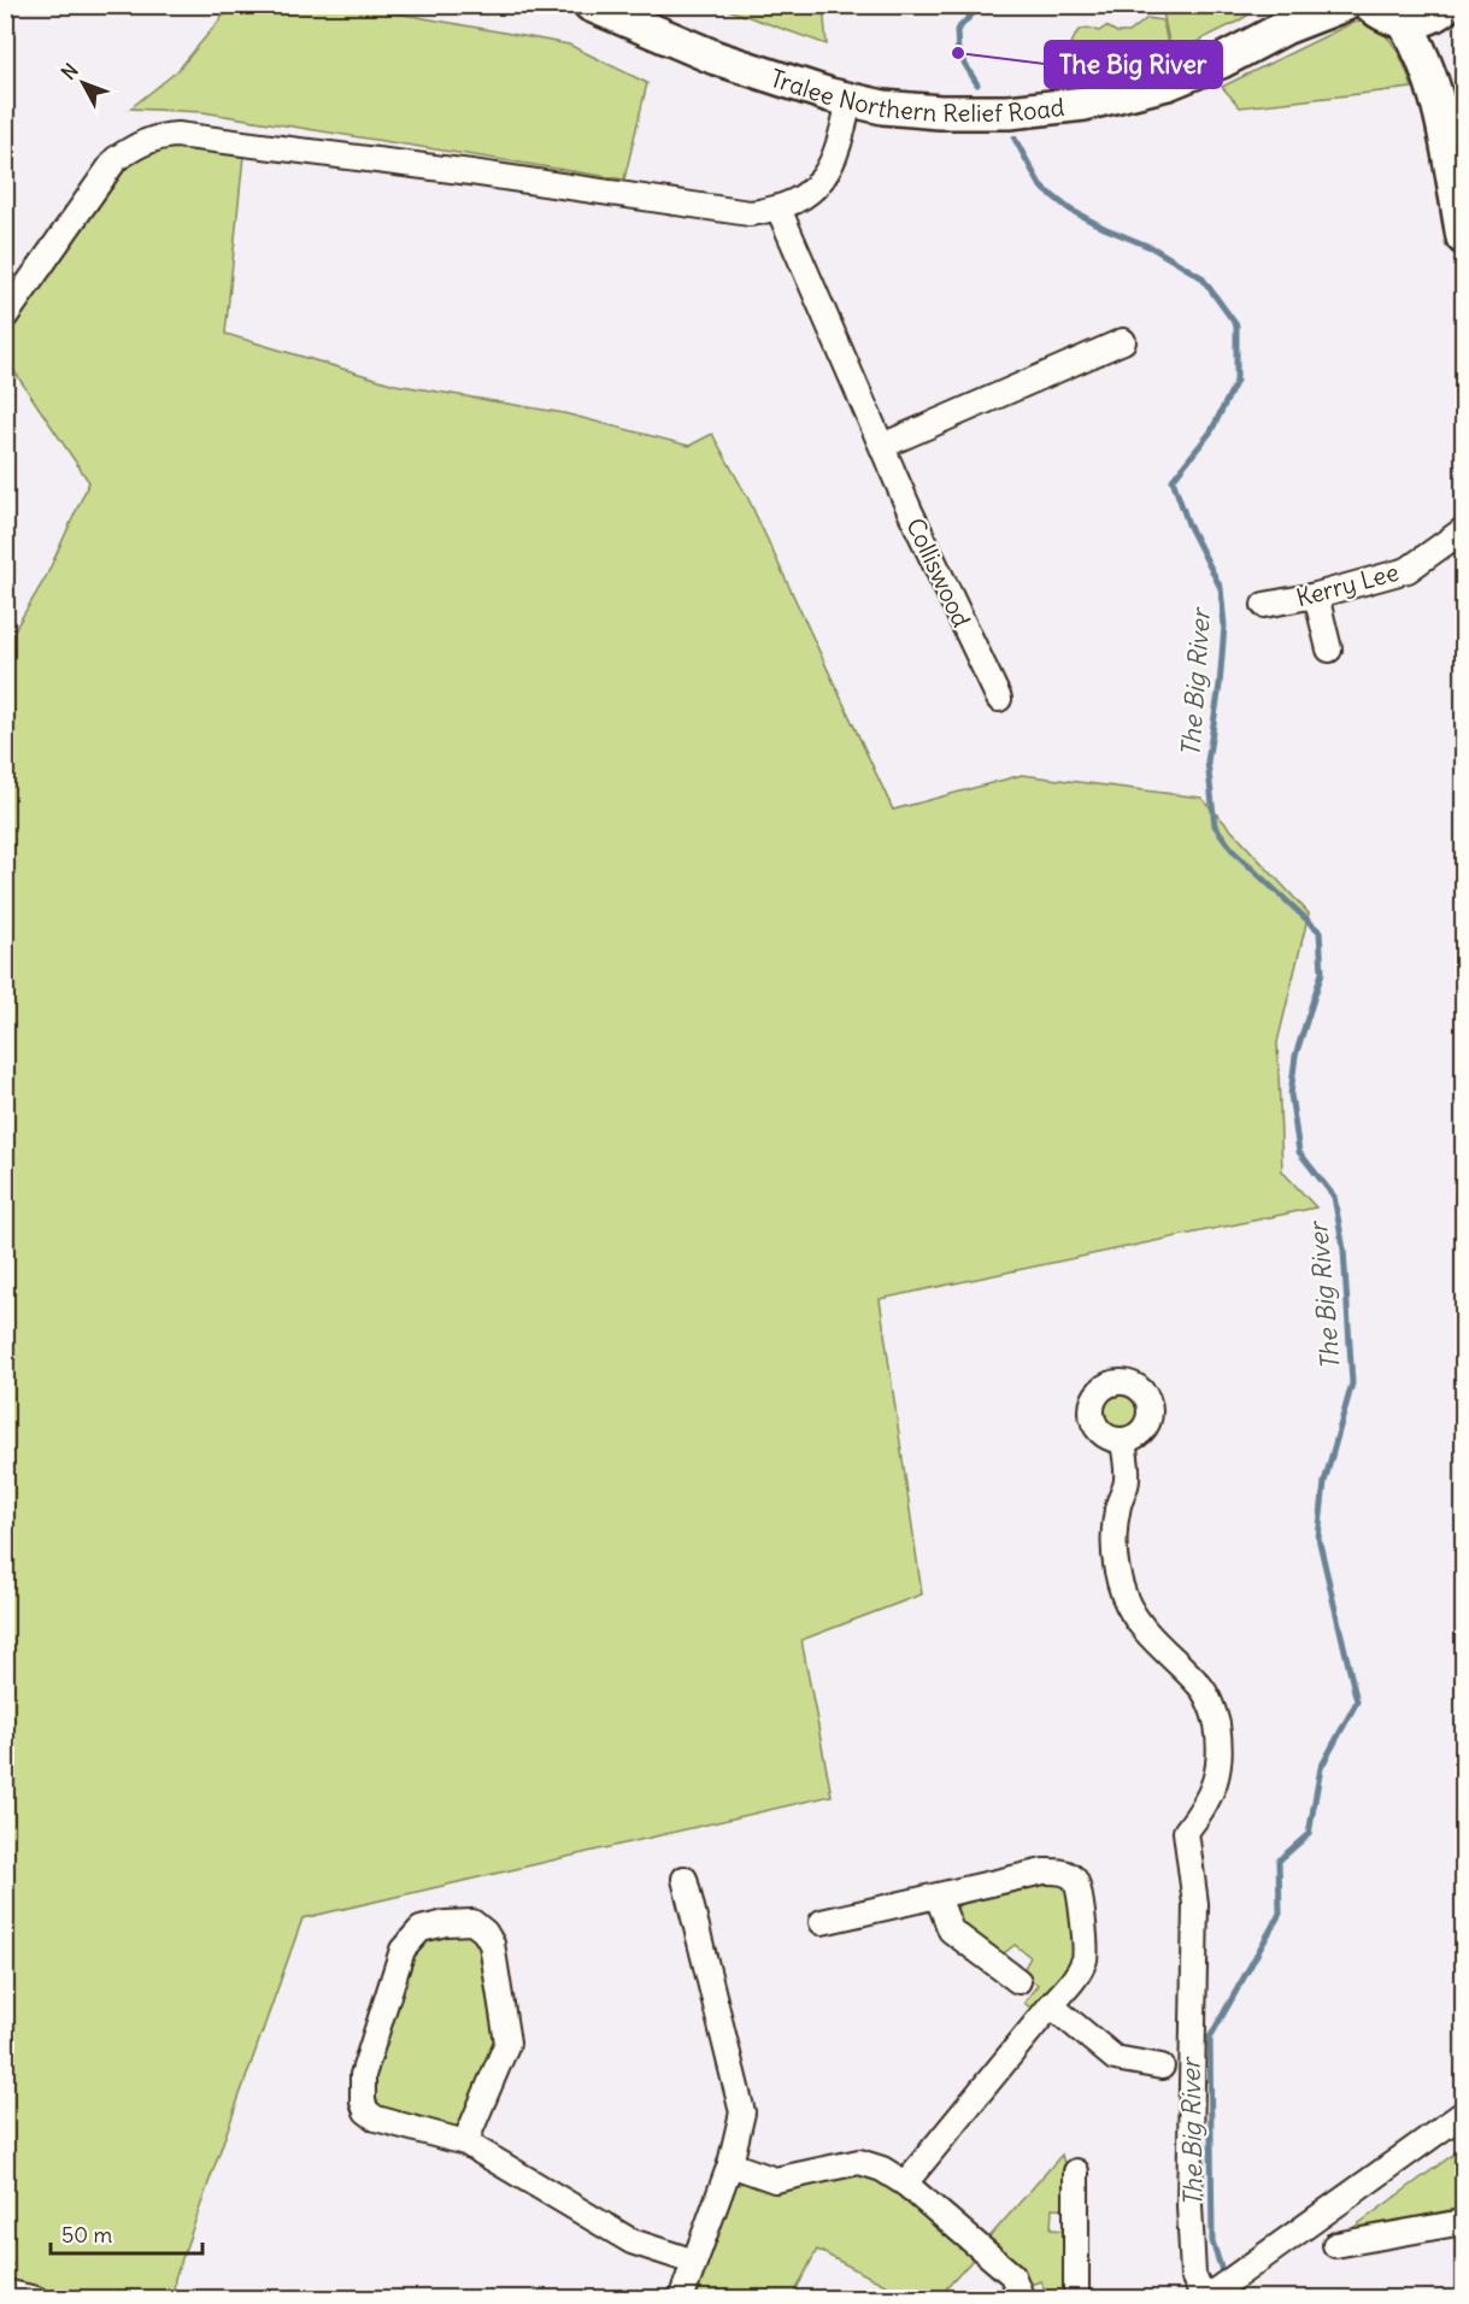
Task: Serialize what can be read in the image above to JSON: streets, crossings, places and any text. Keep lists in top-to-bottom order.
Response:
{
  "streets": {
    "street": ["Tralee Northern Relief Road", "Colliswood", "Kerry Lee"]
  },
  "water": ["The Big River"],
  "places": ["The Big River"],
  "scale_bar": "50 m",
  "north": "top left"
}
